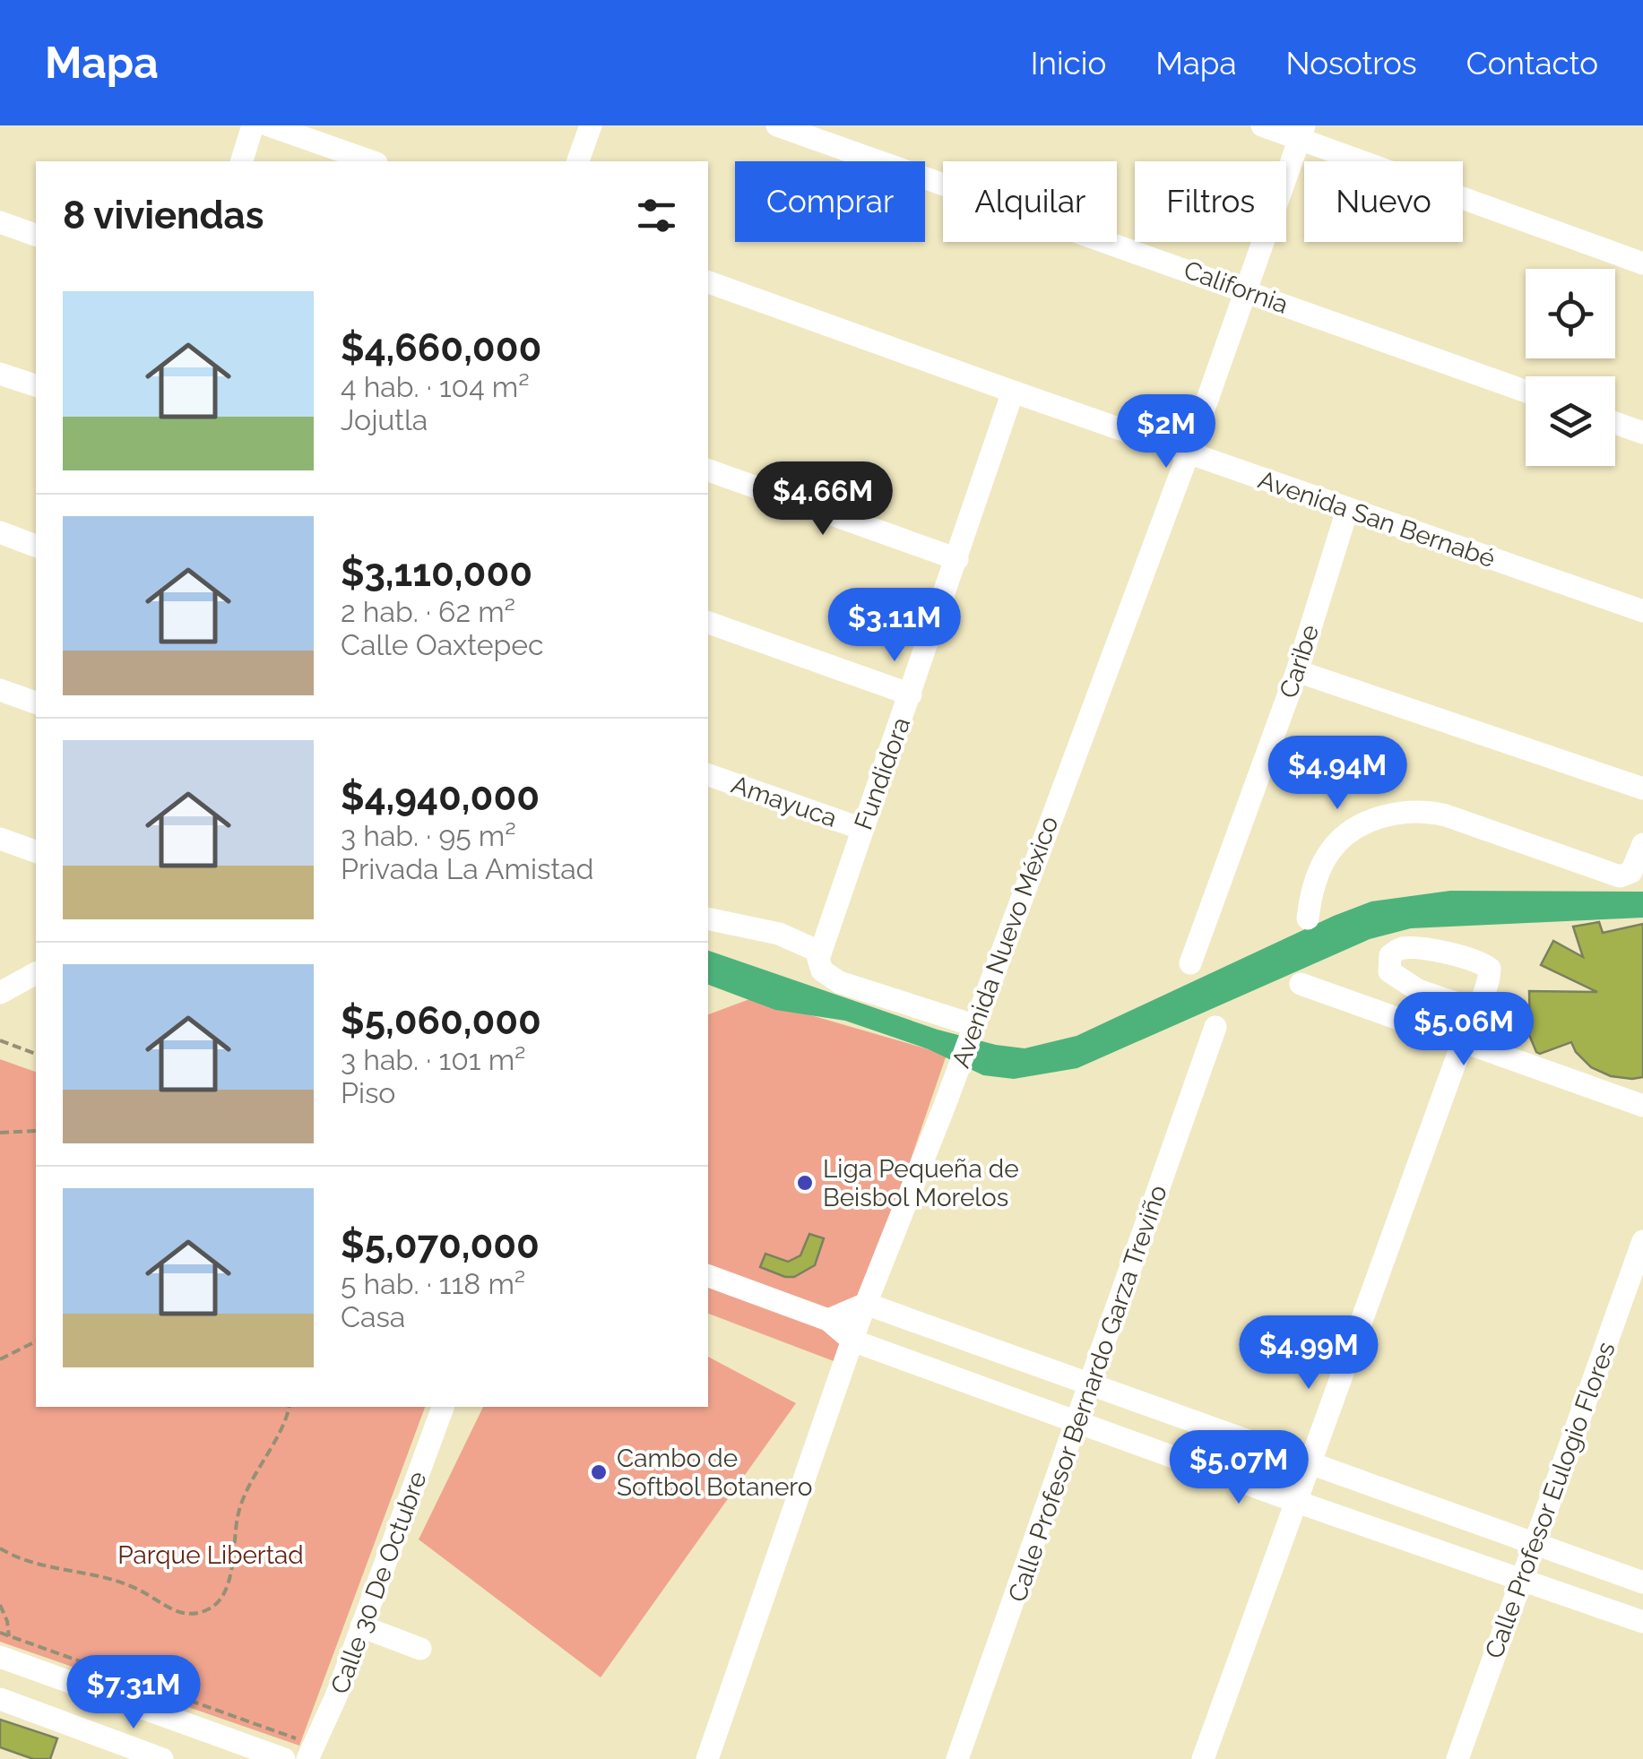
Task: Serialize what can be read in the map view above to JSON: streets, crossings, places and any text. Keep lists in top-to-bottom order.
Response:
{
  "streets": {
    "street": [
      "California",
      "Avenida San Bernabé",
      "Caribe",
      "Fundidora",
      "Amayuca",
      "Avenida Nuevo México",
      "Calle Profesor Bernardo Garza Treviño",
      "Calle Profesor Eulogio Flores",
      "Calle 30 De Octubre"
    ]
  },
  "crossings": [
    ["California", "Avenida Nuevo México"],
    ["Avenida San Bernabé", "Caribe"],
    ["Avenida San Bernabé", "Fundidora"],
    ["Avenida San Bernabé", "Avenida Nuevo México"],
    ["Fundidora", "Amayuca"]
  ],
  "parks": ["Parque Libertad"],
  "places": ["Liga Pequeña de Beisbol Morelos", "Cambo de Softbol Botanero"],
  "page": {
    "header": "Mapa",
    "nav": [
      "Inicio",
      "Mapa",
      "Nosotros",
      "Contacto"
    ],
    "chip": [
      "Comprar",
      "Alquilar",
      "Filtros",
      "Nuevo"
    ],
    "heading": "8 viviendas",
    "list": [
      {
        "name": "$4,660,000",
        "note": "4 hab. · 104 m² · Jojutla"
      },
      {
        "name": "$3,110,000",
        "note": "2 hab. · 62 m² · Calle Oaxtepec"
      },
      {
        "name": "$4,940,000",
        "note": "3 hab. · 95 m² · Privada La Amistad"
      },
      {
        "name": "$5,060,000",
        "note": "3 hab. · 101 m² · Piso"
      },
      {
        "name": "$5,070,000",
        "note": "5 hab. · 118 m² · Casa"
      }
    ],
    "price": [
      "$2M",
      "$4.66M",
      "$3.11M",
      "$4.94M",
      "$5.06M",
      "$4.99M",
      "$5.07M",
      "$7.31M"
    ]
  }
}
